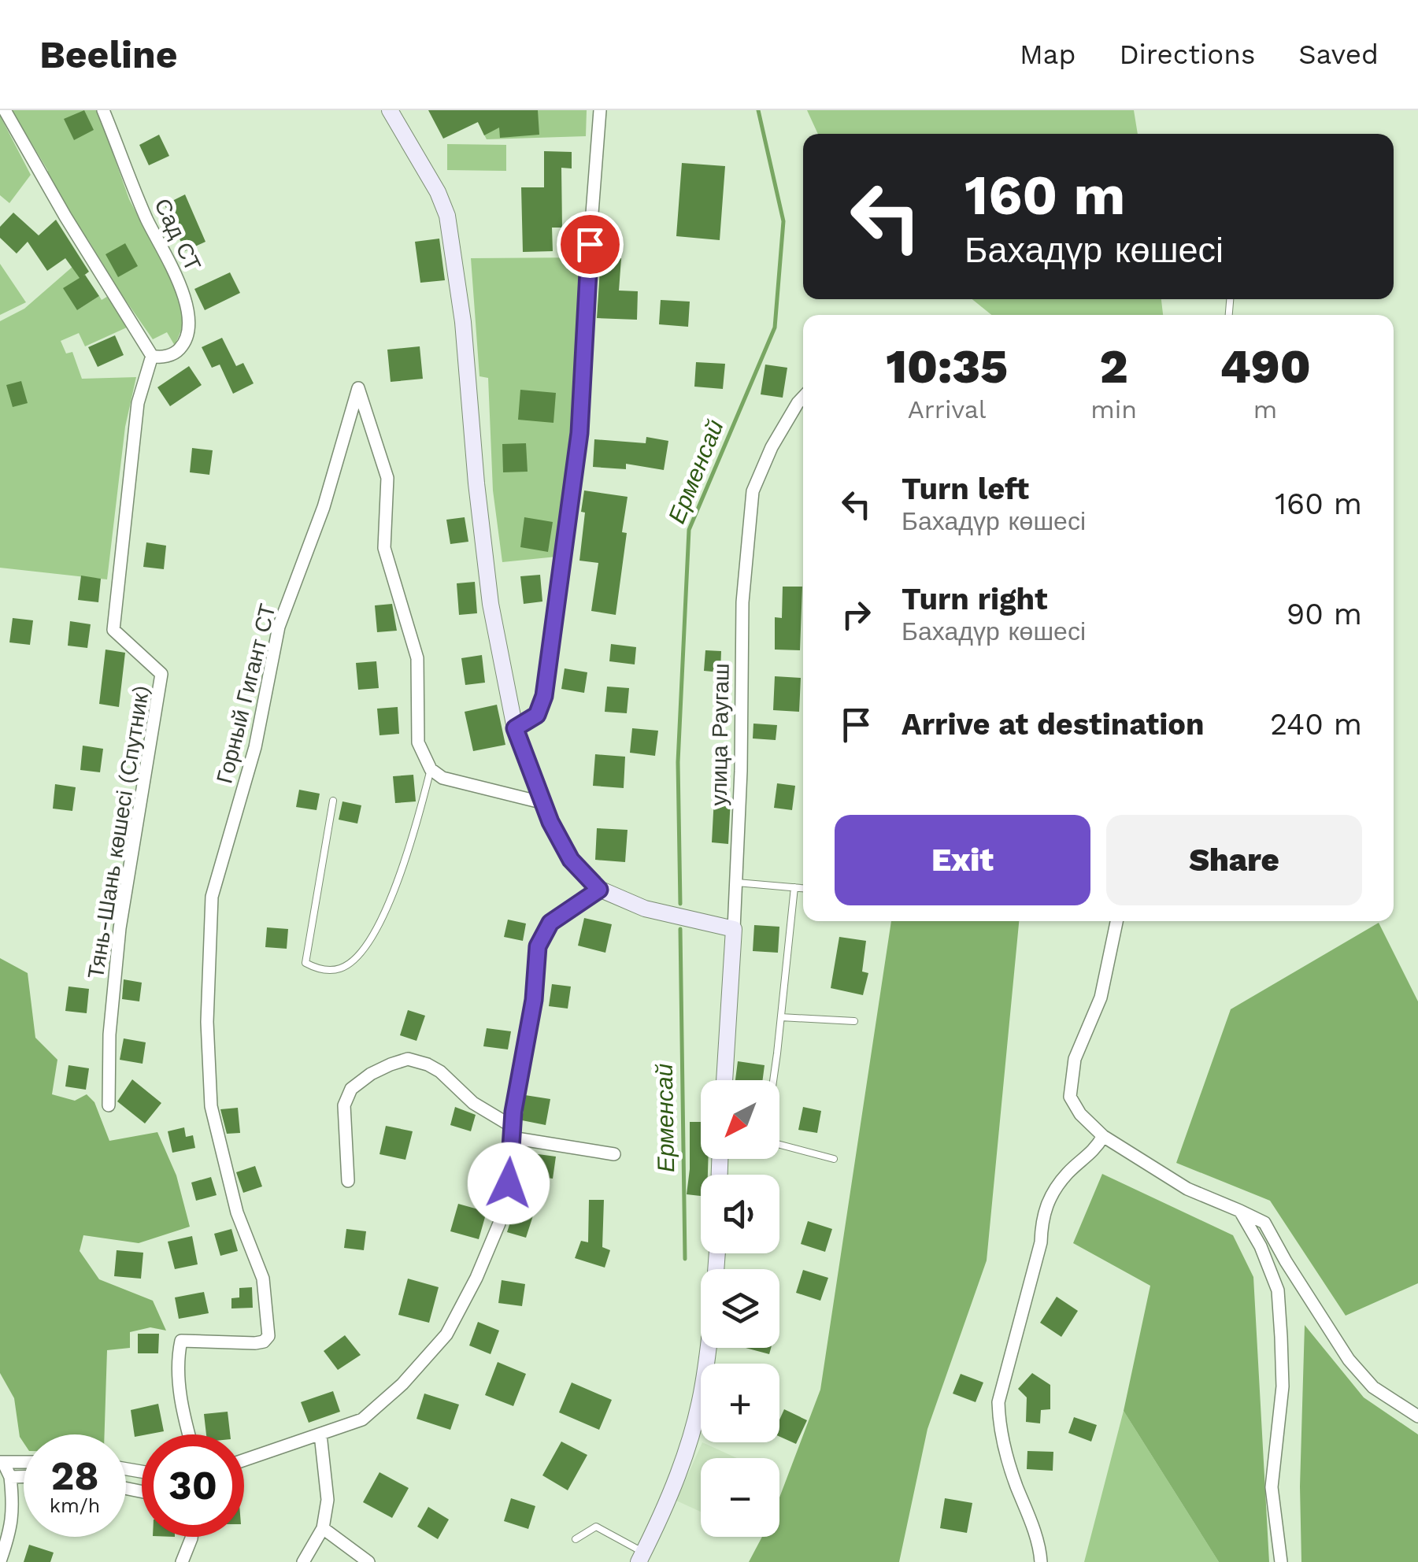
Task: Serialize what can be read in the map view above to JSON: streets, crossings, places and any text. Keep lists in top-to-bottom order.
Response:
{
  "streets": {
    "street": [
      "Сад СТ",
      "Горный Гигант СТ",
      "улица Раугаш",
      "Тянь-Шань көшесі (Спутник)"
    ]
  },
  "crossings": [
    ["Сад СТ", "Тянь-Шань көшесі (Спутник)"]
  ],
  "water": ["Ерменсай"],
  "north": "bottom left",
  "page": {
    "header": "Beeline",
    "nav": ["Map", "Directions", "Saved"],
    "turn": ["160 m", "Бахадүр көшесі"],
    "eta": [
      "10:35",
      "Arrival",
      "2",
      "min",
      "490",
      "m"
    ],
    "list": [
      {
        "name": "Turn left",
        "note": "Бахадүр көшесі",
        "value": "160 m"
      },
      {
        "name": "Turn right",
        "note": "Бахадүр көшесі",
        "value": "90 m"
      },
      {
        "name": "Arrive at destination",
        "value": "240 m"
      }
    ],
    "buttons": ["Exit", "Share"],
    "map_buttons": ["+", "−"],
    "speed": "28 km/h",
    "limit": "30"
  }
}
